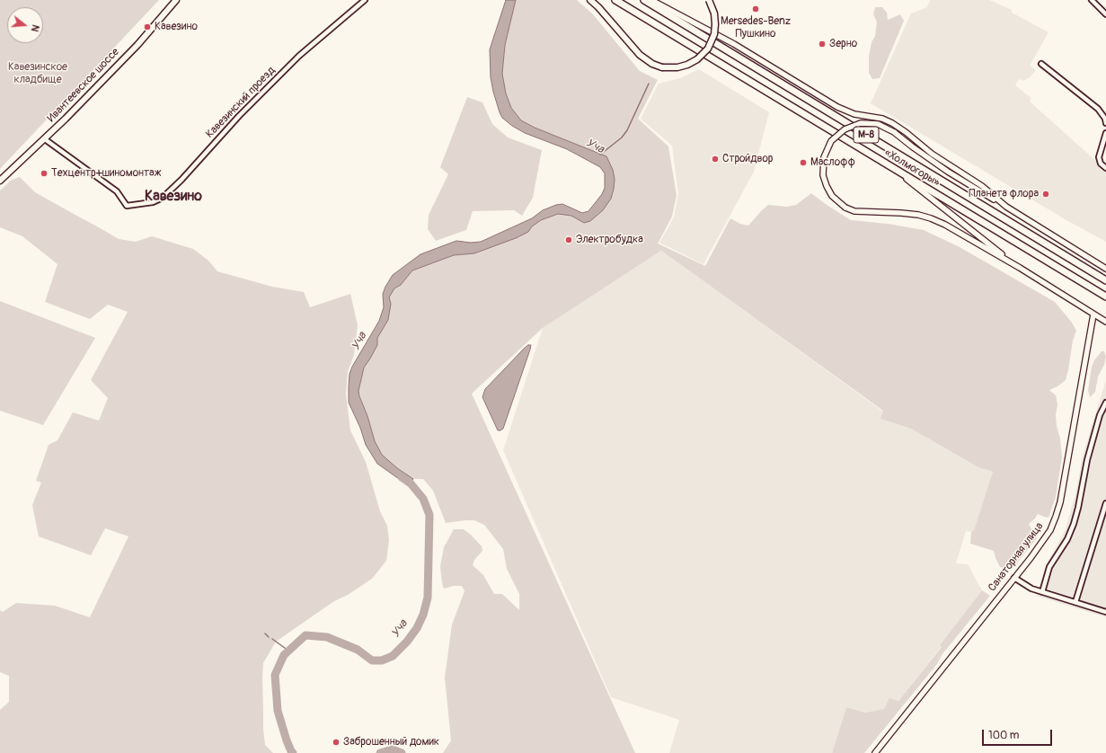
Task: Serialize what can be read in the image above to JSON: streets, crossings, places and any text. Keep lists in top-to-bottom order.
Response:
{
  "streets": {
    "highway": ["М-8", "«Холмогоры»"],
    "main road": ["Ивантеевское шоссе"],
    "street": ["Кавезинский проезд", "Санаторная улица"]
  },
  "crossings": [
    ["Ивантеевское шоссе", "Кавезинский проезд"]
  ],
  "districts": ["Кавезино"],
  "water": ["Уча"],
  "parks": ["Кавезинское кладбище"],
  "places": [
    "Mersedes-Benz Пушкино",
    "Кавезино",
    "Зерно",
    "Стройдвор",
    "Маслофф",
    "Техцентр+шиномонтаж",
    "Планета флора",
    "Электробудка",
    "Заброшенный домик"
  ],
  "scale_bar": "100 m",
  "north": "right"
}
